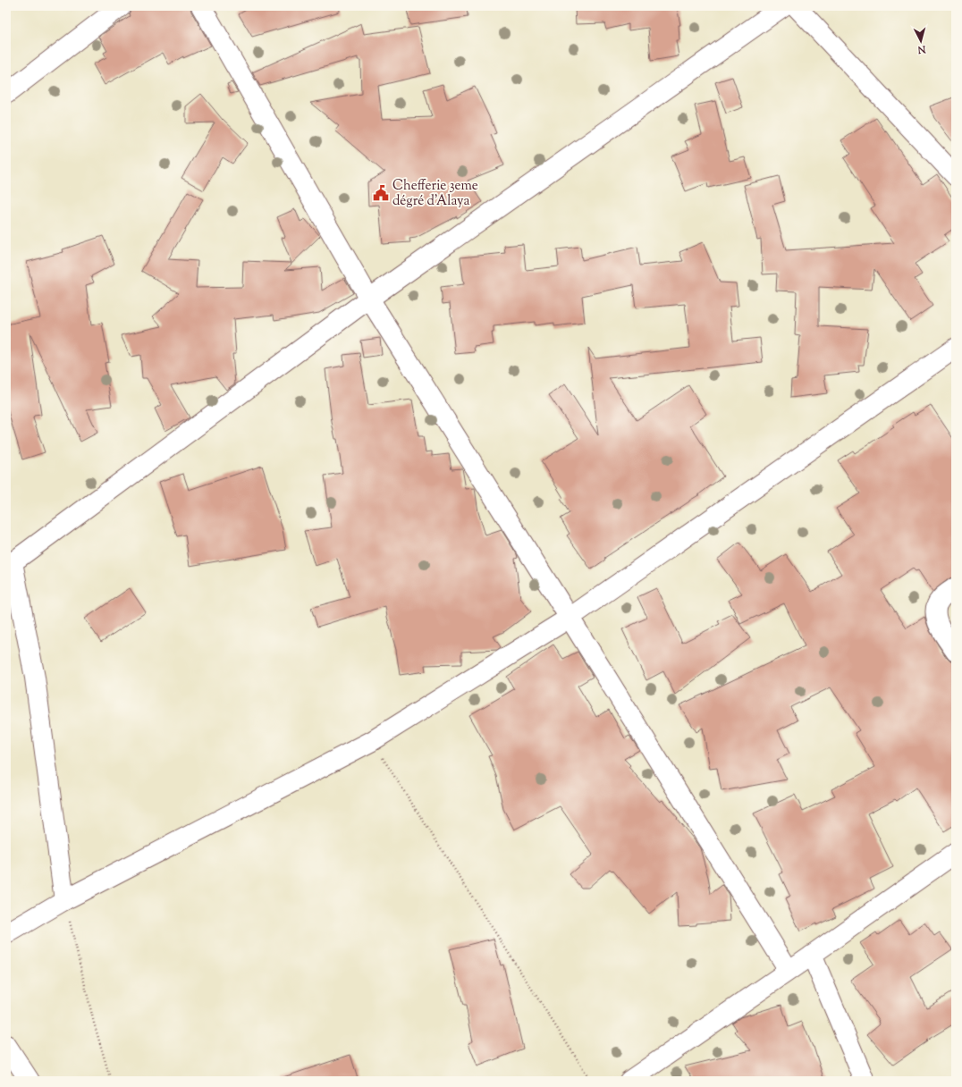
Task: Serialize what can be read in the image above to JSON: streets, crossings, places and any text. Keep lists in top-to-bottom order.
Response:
{
  "places": {
    "public building": ["Chefferie 3eme dégré d'Alaya"]
  },
  "north": "bottom"
}
